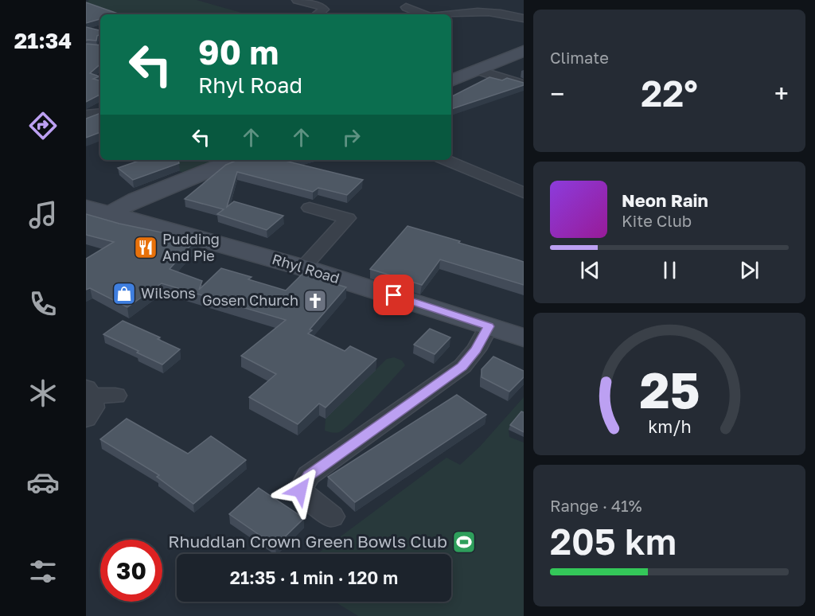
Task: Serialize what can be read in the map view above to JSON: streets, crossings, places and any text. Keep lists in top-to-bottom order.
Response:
{
  "streets": {
    "street": ["Rhyl Road"]
  },
  "places": {
    "restaurant": ["Pudding And Pie"],
    "shop": ["Wilsons"],
    "church": ["Gosen Church"],
    "sports": ["Rhuddlan Crown Green Bowls Club"]
  },
  "page": {
    "tabs": "21:34",
    "tile": [
      "Climate",
      ["Range · 41%", "205 km"]
    ],
    "turn": ["90 m", "Rhyl Road"],
    "heat": ["−", "22°", "+"],
    "song": ["Neon Rain", "Kite Club"],
    "limit": "30",
    "trip": "21:35 · 1 min · 120 m",
    "gauge": ["25", "km/h"]
  }
}
